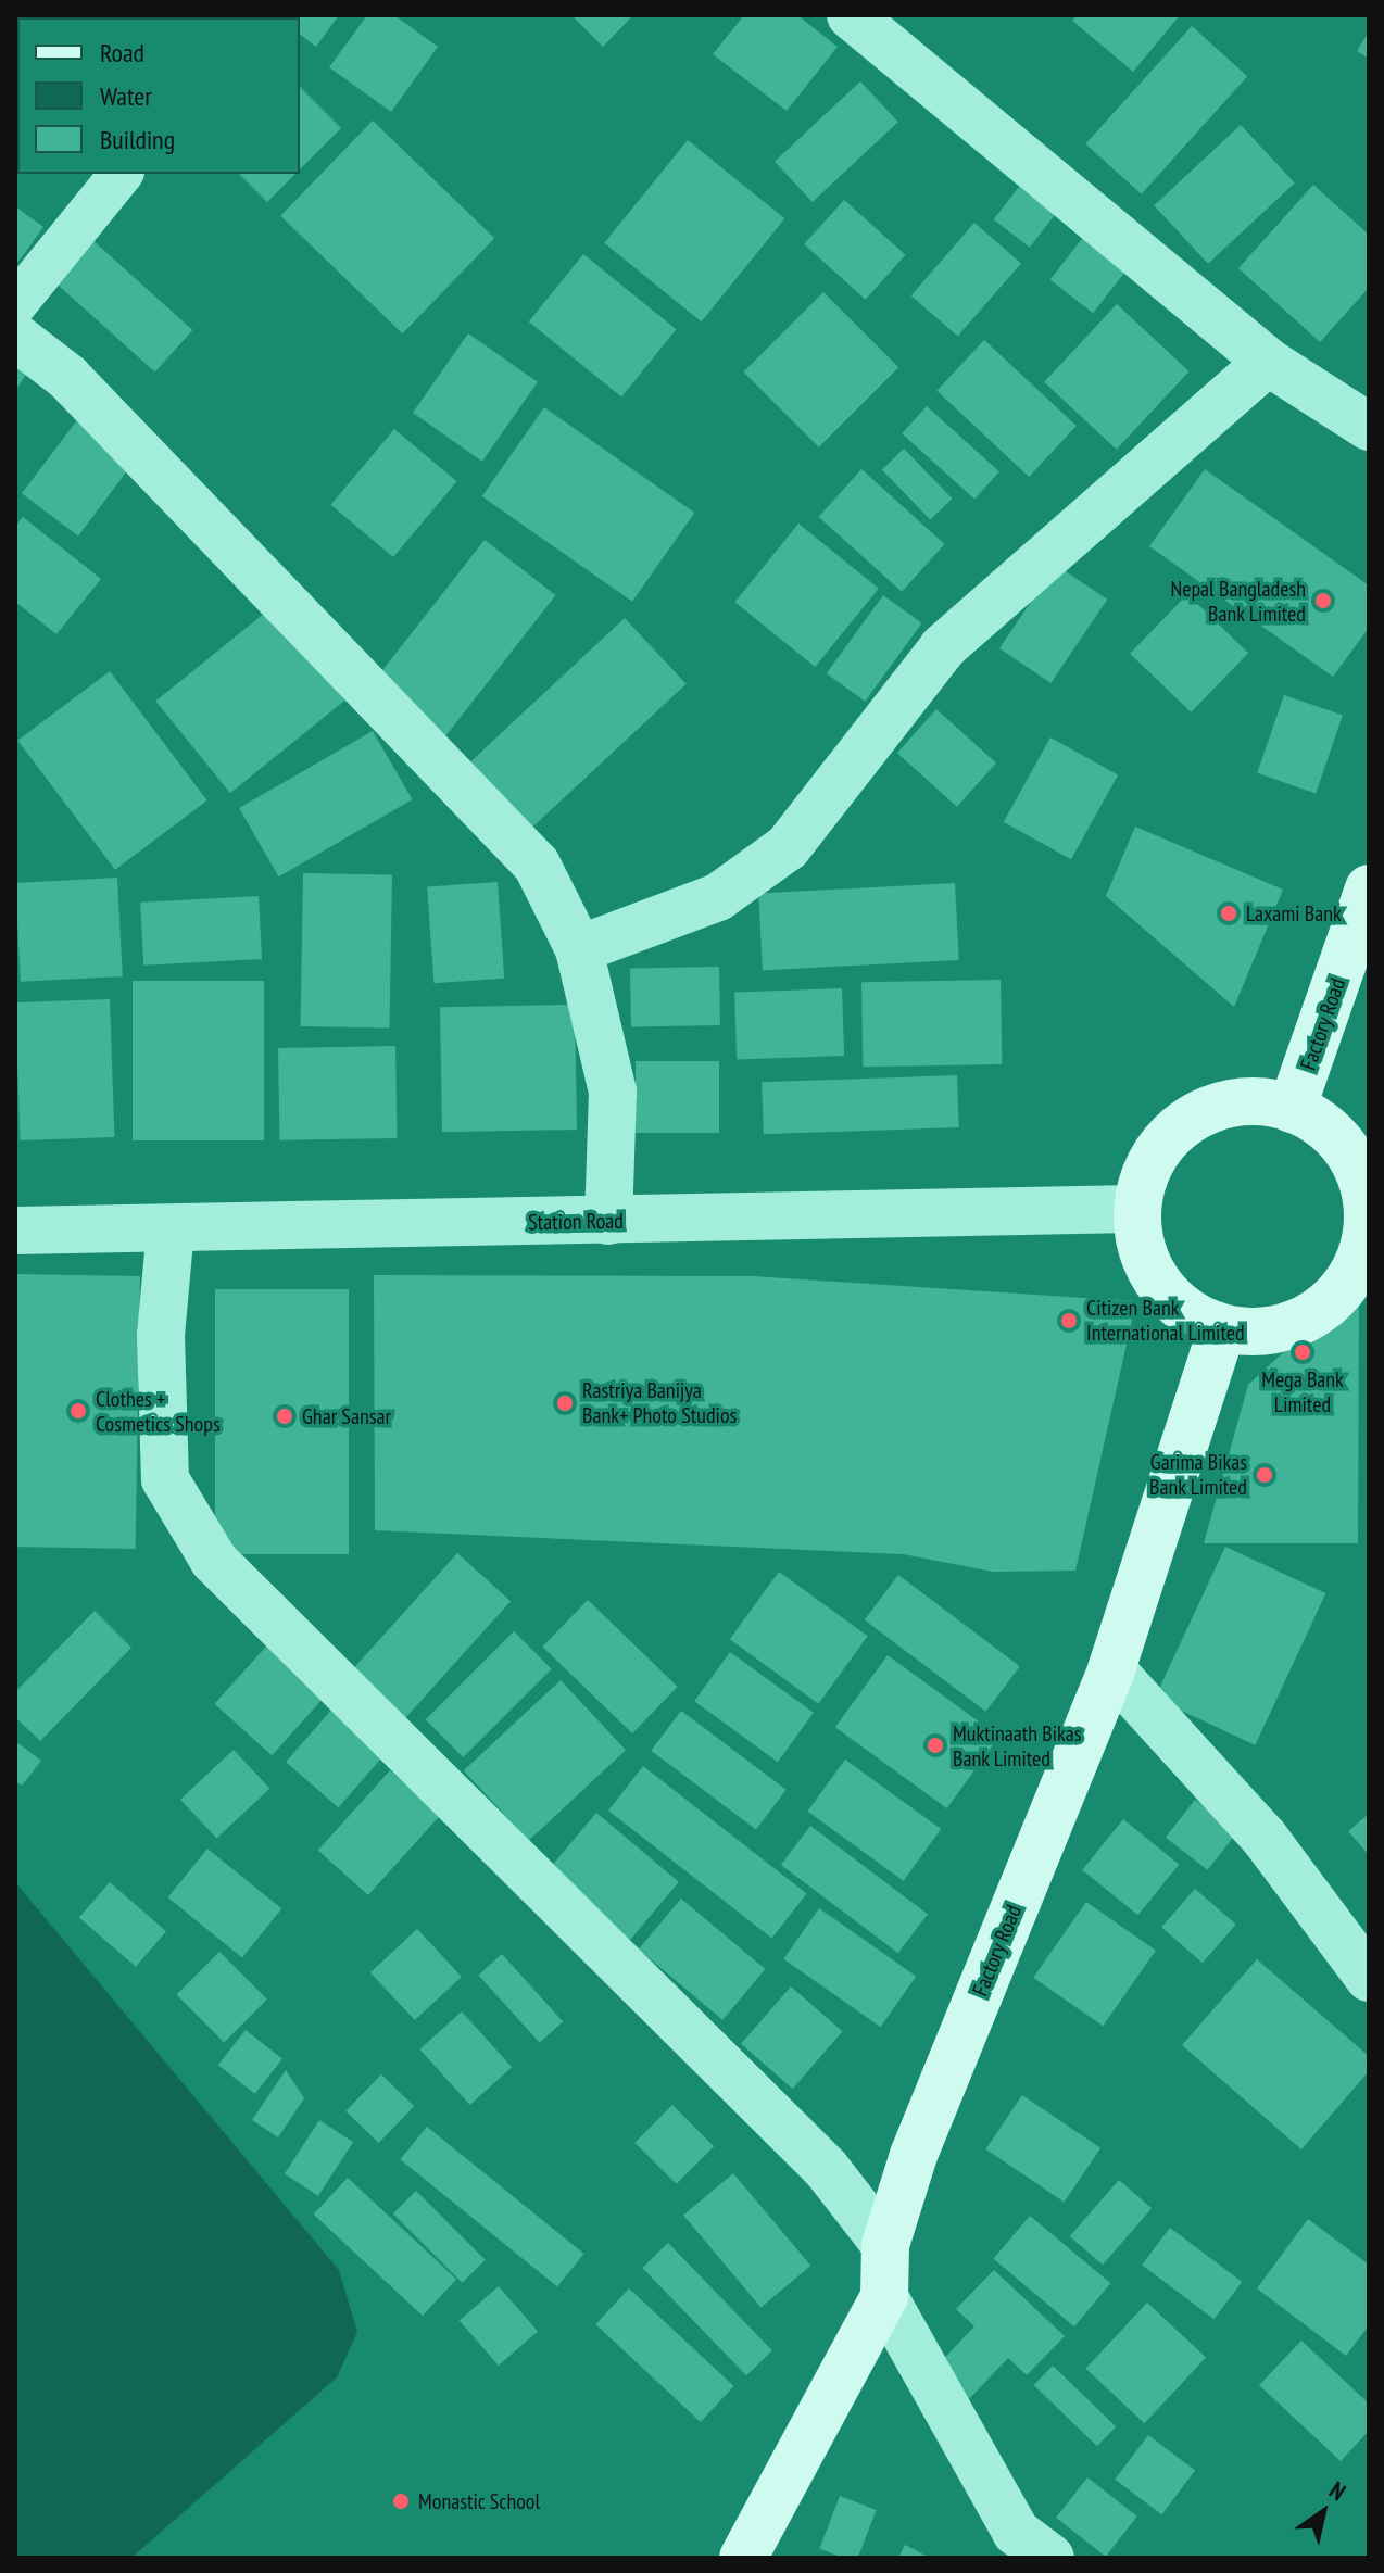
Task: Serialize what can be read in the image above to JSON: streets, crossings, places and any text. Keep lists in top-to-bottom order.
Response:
{
  "streets": {
    "main road": ["Factory Road"],
    "street": ["Station Road"]
  },
  "crossings": [
    ["Factory Road", "Station Road"]
  ],
  "places": [
    "Nepal Bangladesh Bank Limited",
    "Laxami Bank",
    "Citizen Bank International Limited",
    "Mega Bank Limited",
    "Rastriya Banijya Bank+ Photo Studios",
    "Clothes + Cosmetics Shops",
    "Ghar Sansar",
    "Garima Bikas Bank Limited",
    "Muktinaath Bikas Bank Limited",
    "Monastic School"
  ],
  "legend": ["Road", "Water", "Building"],
  "north": "top right"
}
